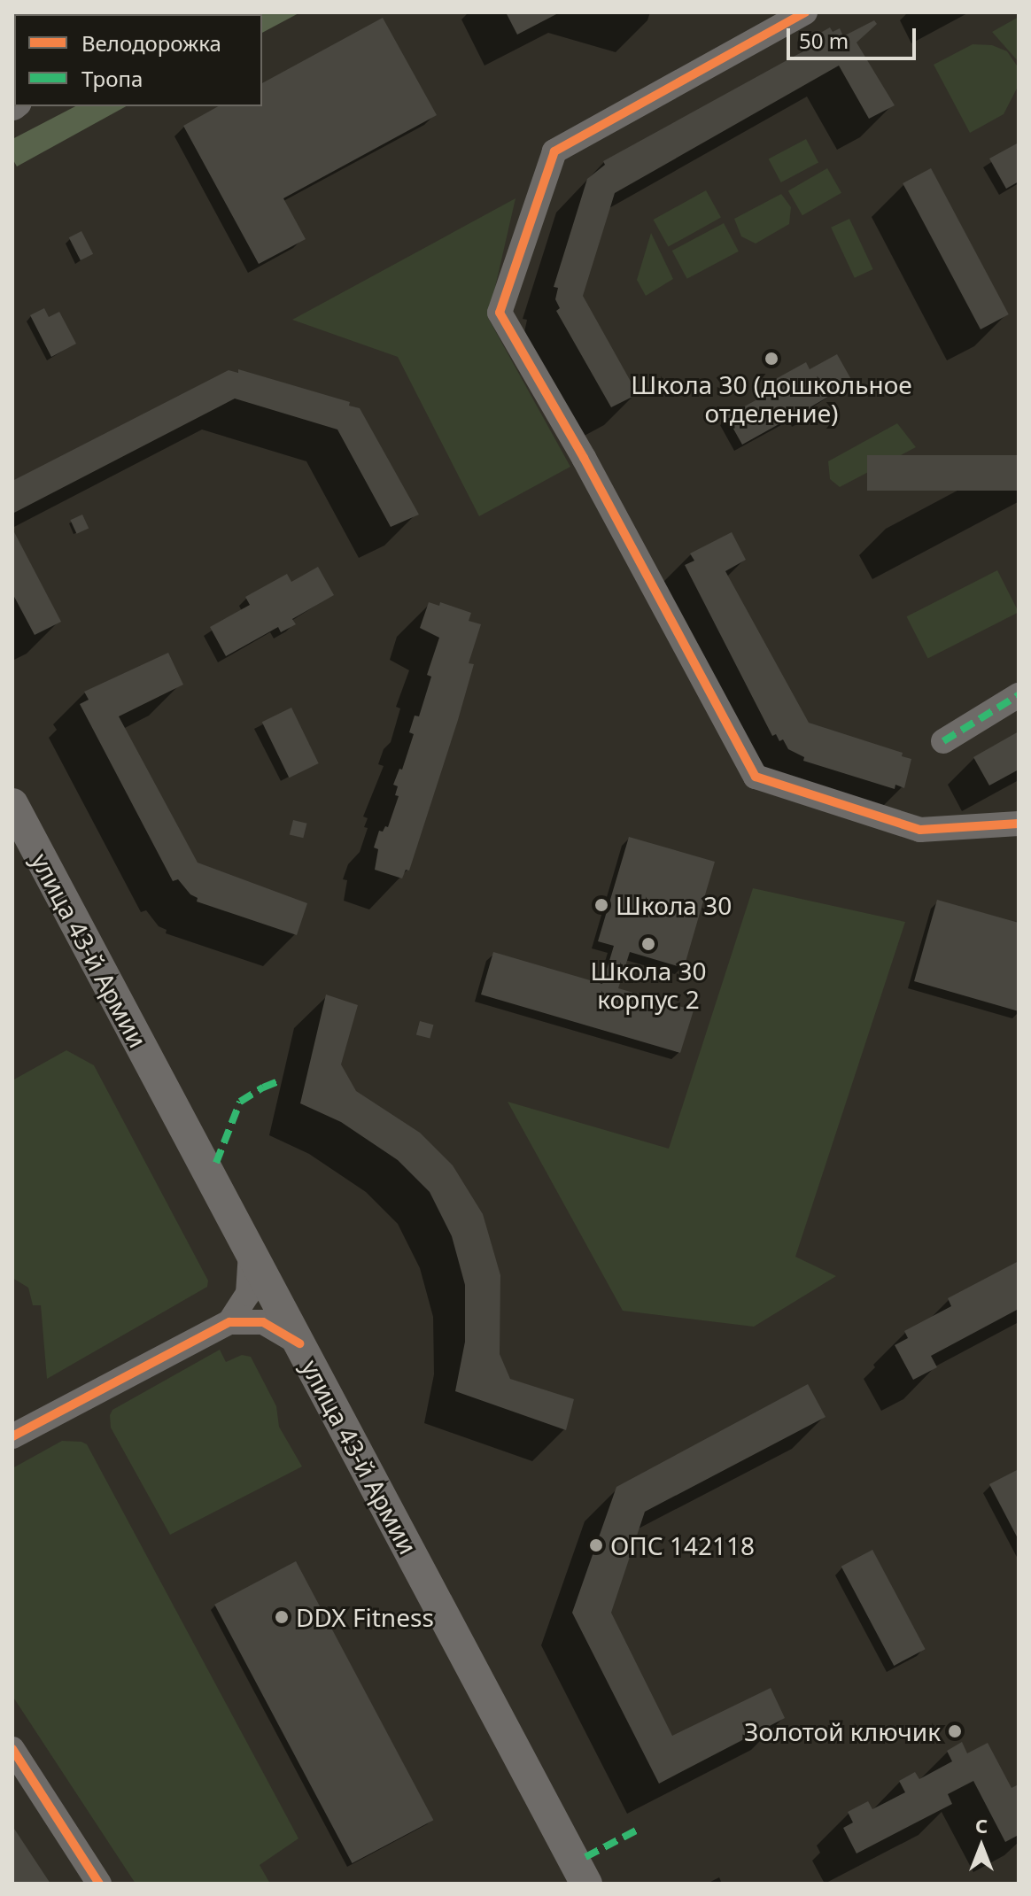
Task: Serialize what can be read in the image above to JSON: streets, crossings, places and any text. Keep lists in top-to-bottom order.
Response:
{
  "streets": {
    "main road": ["улица 43-й Армии"]
  },
  "places": [
    "Школа 30 (дошкольное отделение)",
    "Школа 30",
    "Школа 30 корпус 2",
    "ОПС 142118",
    "DDX Fitness",
    "Золотой ключик"
  ],
  "legend": ["Велодорожка", "Тропа"],
  "scale_bar": "50 m",
  "north": "top"
}
